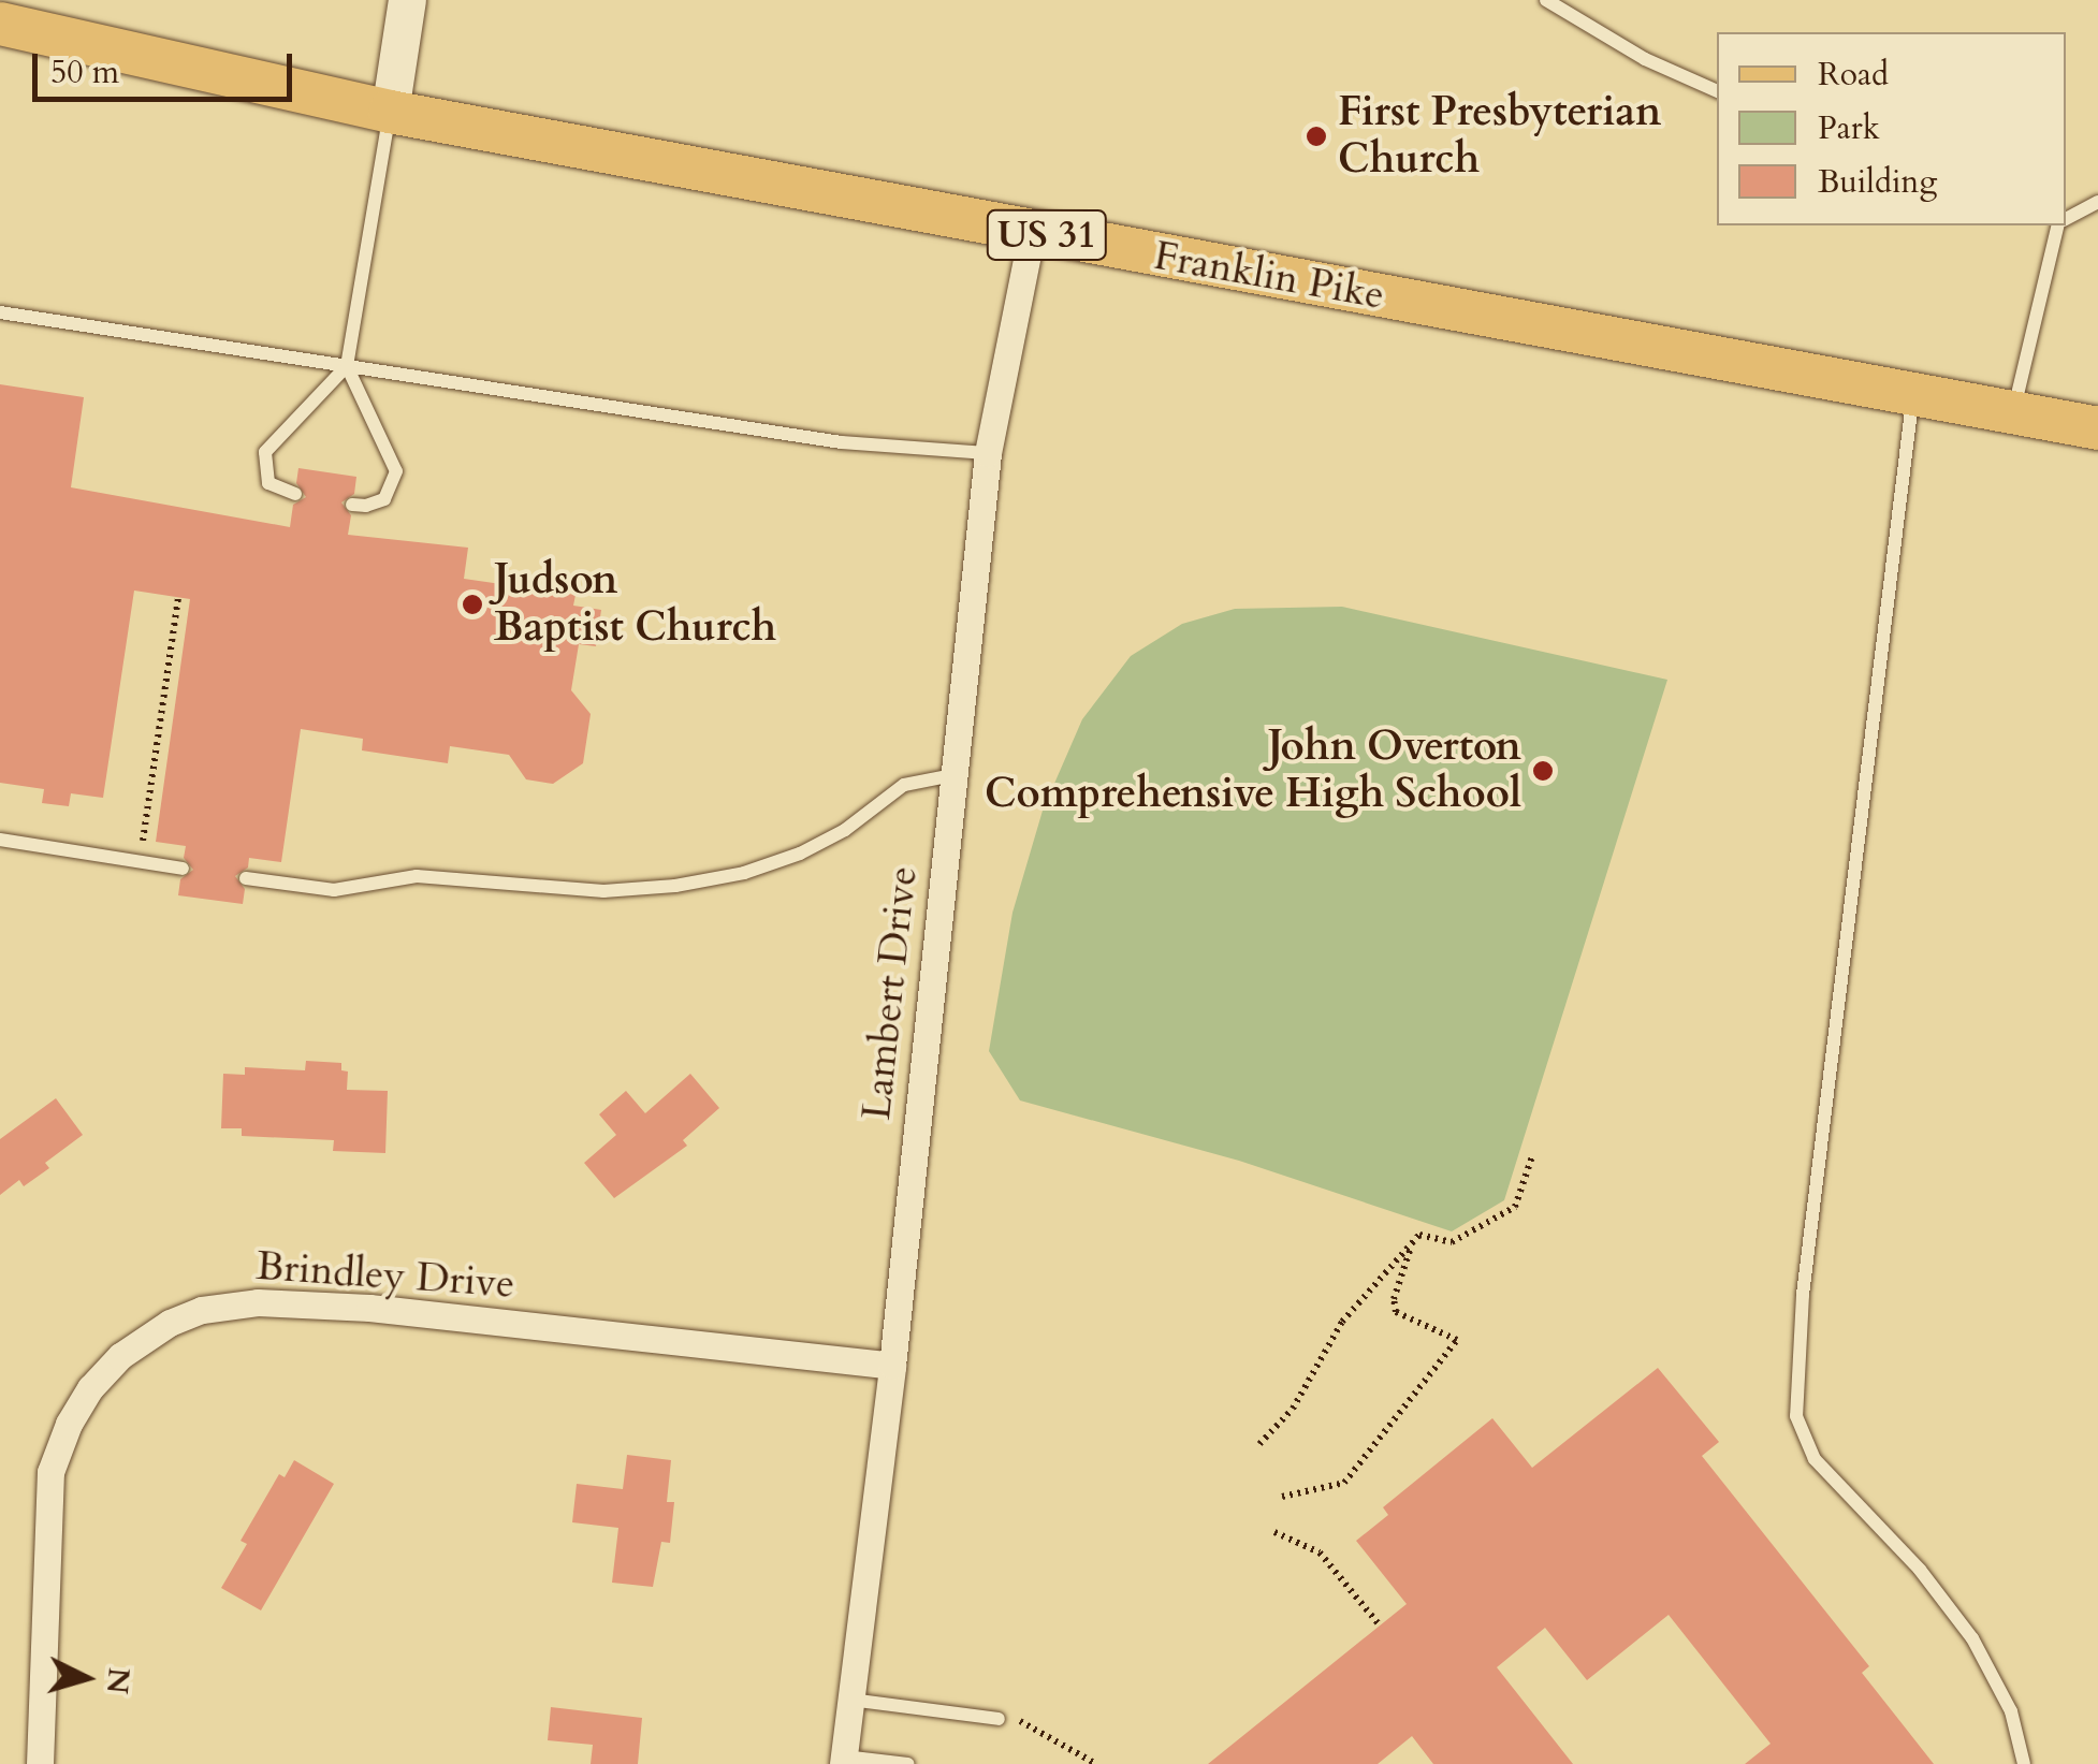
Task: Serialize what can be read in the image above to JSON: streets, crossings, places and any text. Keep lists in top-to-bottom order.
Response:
{
  "streets": {
    "main road": ["US 31", "Franklin Pike"],
    "street": ["Lambert Drive", "Brindley Drive"]
  },
  "crossings": [
    ["Franklin Pike", "Lambert Drive"],
    ["Lambert Drive", "Brindley Drive"]
  ],
  "places": ["First Presbyterian Church", "Judson Baptist Church", "John Overton Comprehensive High School"],
  "legend": ["Road", "Park", "Building"],
  "scale_bar": "50 m",
  "north": "right"
}
